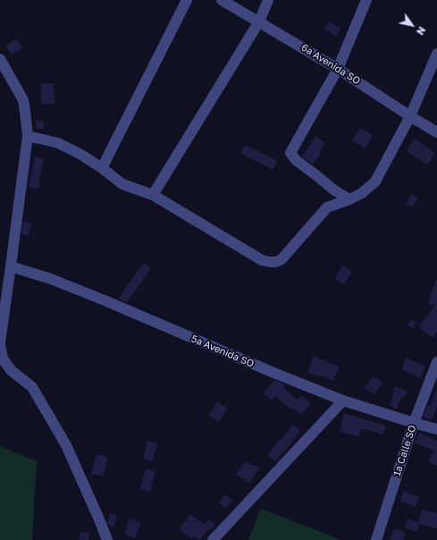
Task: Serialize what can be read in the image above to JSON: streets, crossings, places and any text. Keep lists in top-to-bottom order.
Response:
{
  "streets": {
    "street": ["6a Avenida SO", "5a Avenida SO", "1a Calle SO"]
  },
  "crossings": [
    ["5a Avenida SO", "1a Calle SO"]
  ],
  "north": "bottom right"
}
